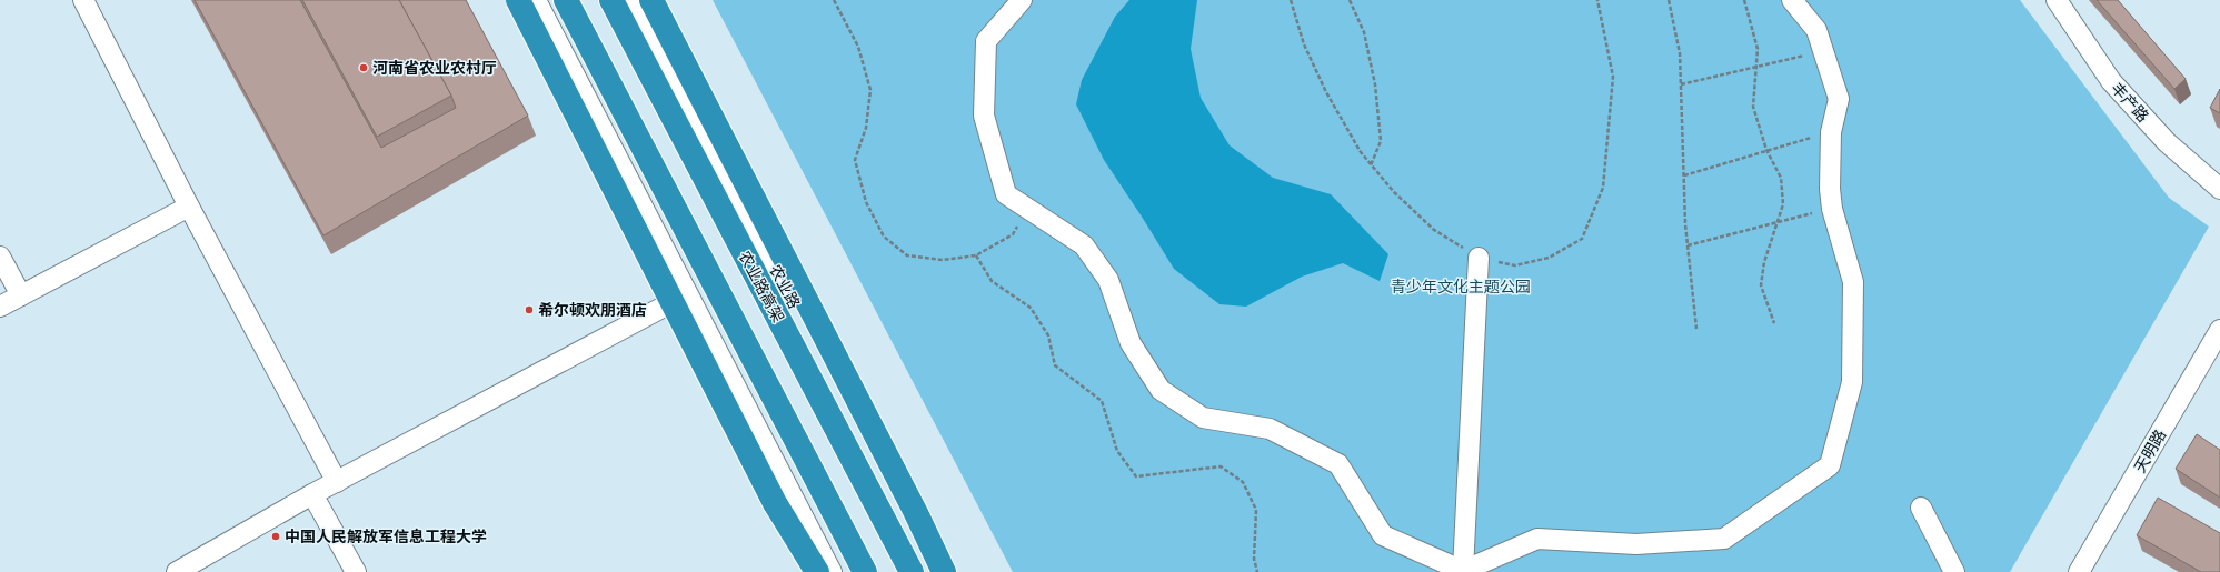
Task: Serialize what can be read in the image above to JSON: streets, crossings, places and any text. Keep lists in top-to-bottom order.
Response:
{
  "streets": {
    "highway": ["农业路高架"],
    "street": ["丰产路", "农业路", "天明路"]
  },
  "parks": ["青少年文化主题公园"],
  "places": ["河南省农业农村厅", "希尔顿欢朋酒店", "中国人民解放军信息工程大学"]
}
